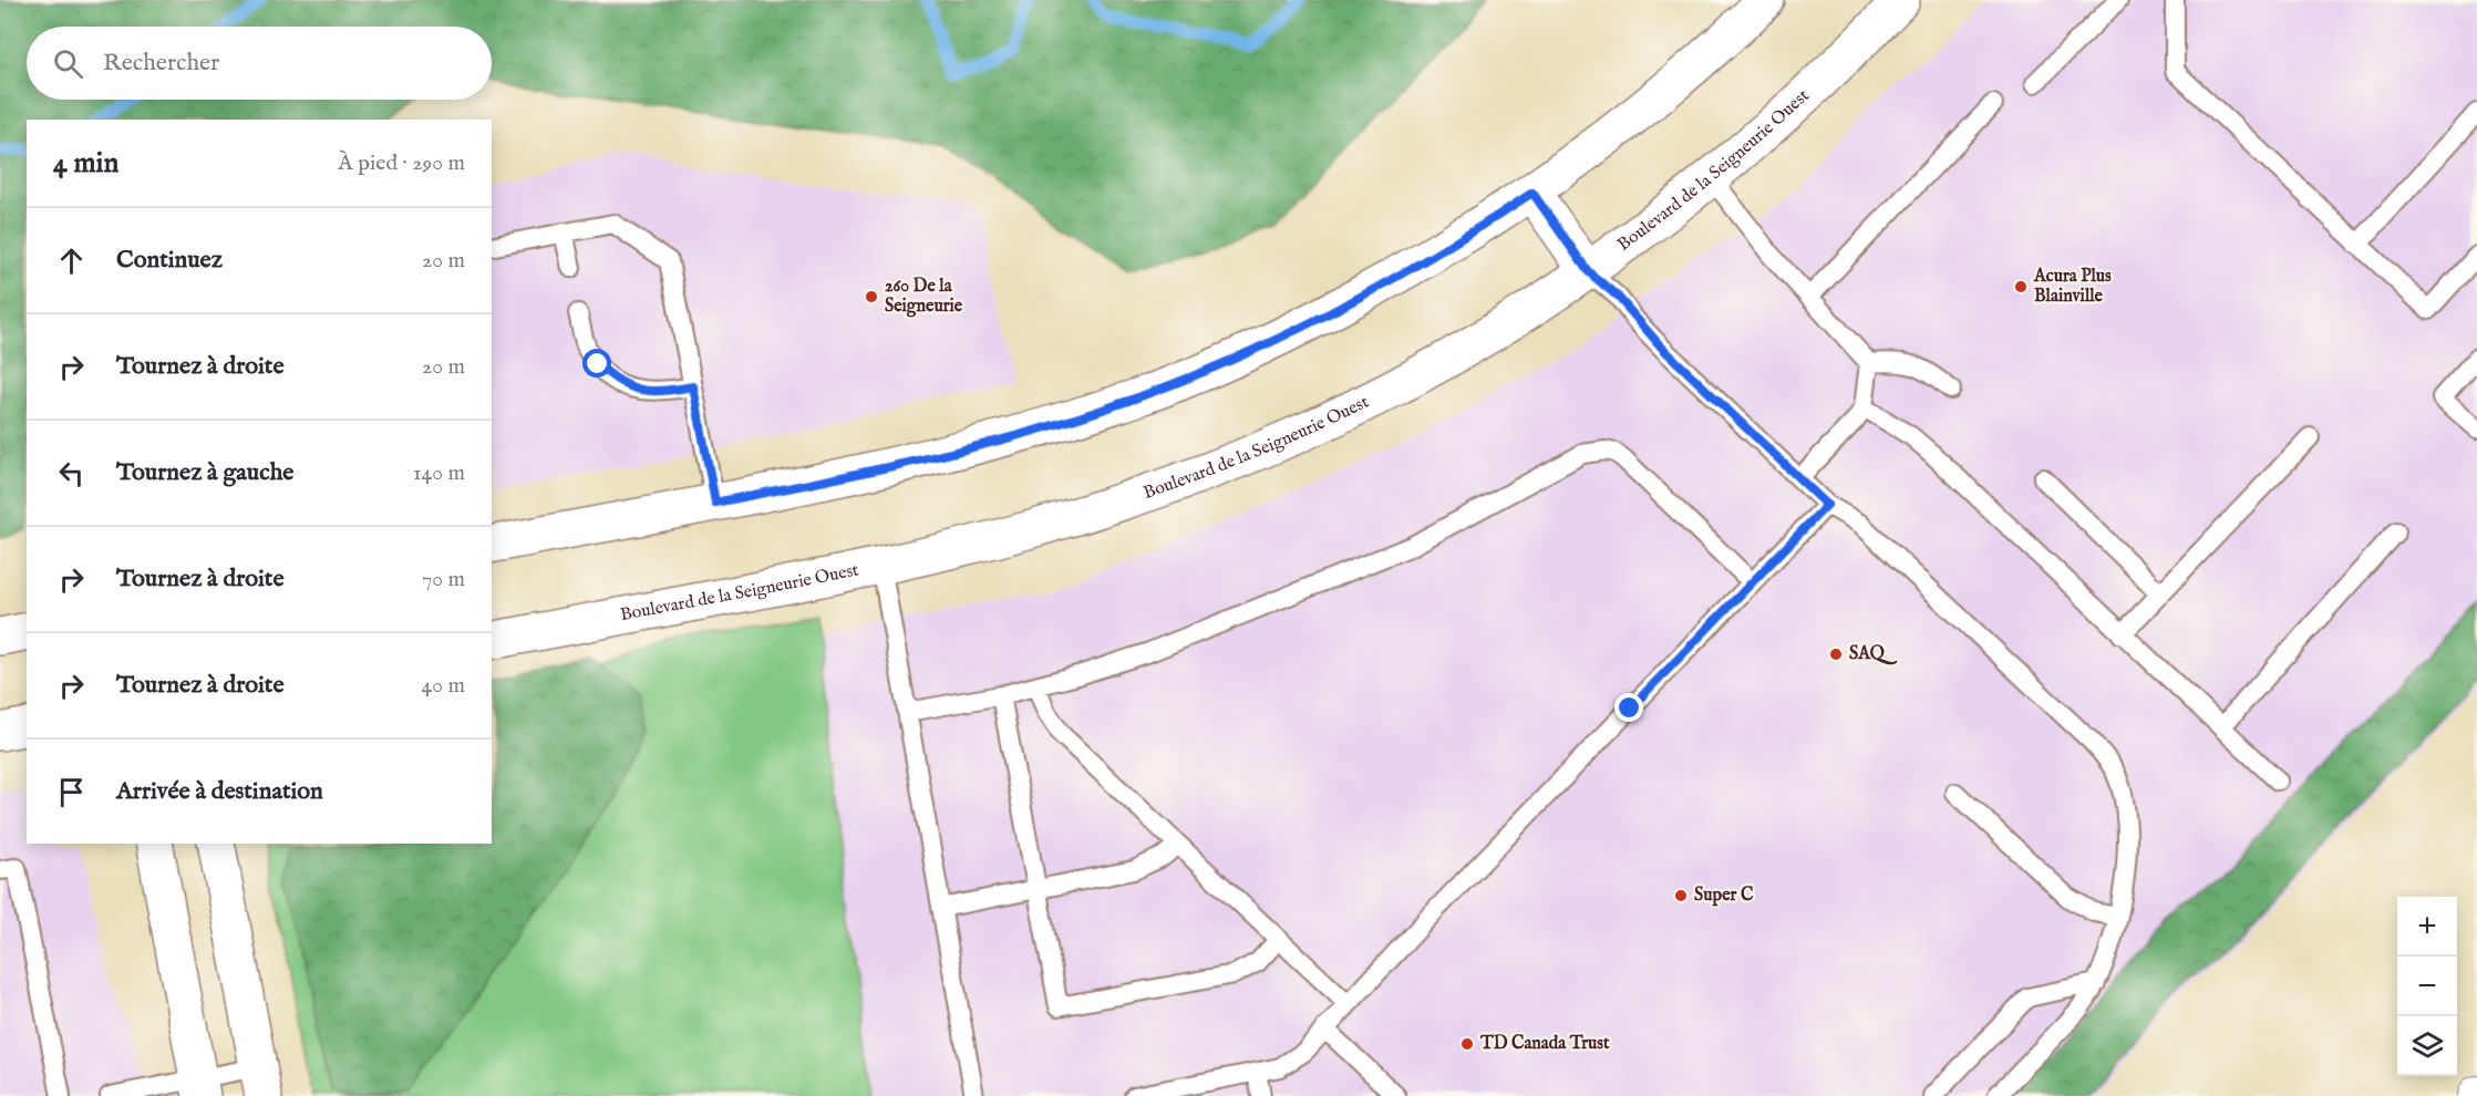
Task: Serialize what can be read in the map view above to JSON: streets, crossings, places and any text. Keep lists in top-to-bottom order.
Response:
{
  "streets": {
    "main road": ["Boulevard de la Seigneurie Ouest"]
  },
  "places": [
    "Acura Plus Blainville",
    "260 De la Seigneurie",
    "SAQ",
    "Super C",
    "TD Canada Trust"
  ],
  "page": {
    "search": "Rechercher",
    "heading": ["4 min", "À pied · 290 m"],
    "list": [
      ["Continuez", "20 m"],
      ["Tournez à droite", "20 m"],
      ["Tournez à gauche", "140 m"],
      ["Tournez à droite", "70 m"],
      ["Tournez à droite", "40 m"],
      "Arrivée à destination"
    ],
    "map_buttons": ["+", "−"]
  }
}
